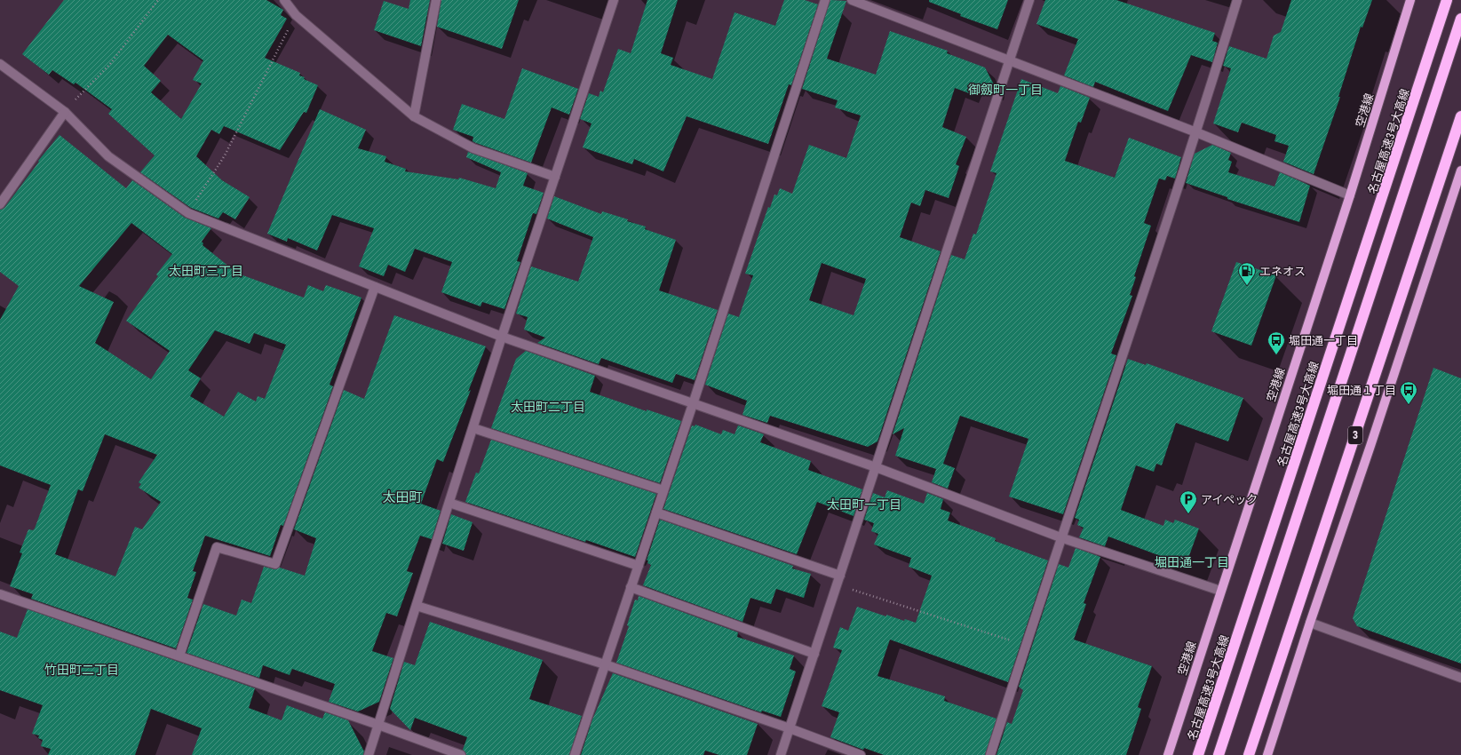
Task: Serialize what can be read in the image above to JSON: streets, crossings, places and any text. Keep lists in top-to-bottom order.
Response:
{
  "streets": {
    "highway": ["名古屋高速3号大高線", "3"],
    "main road": ["空港線"]
  },
  "districts": [
    "御劔町一丁目",
    "太田町三丁目",
    "太田町二丁目",
    "太田町",
    "太田町一丁目",
    "堀田通一丁目",
    "竹田町二丁目"
  ],
  "places": {
    "fuel station": ["エネオス"],
    "bus stop": ["堀田通一丁目", "堀田通１丁目"],
    "parking": ["アイペック"]
  }
}
